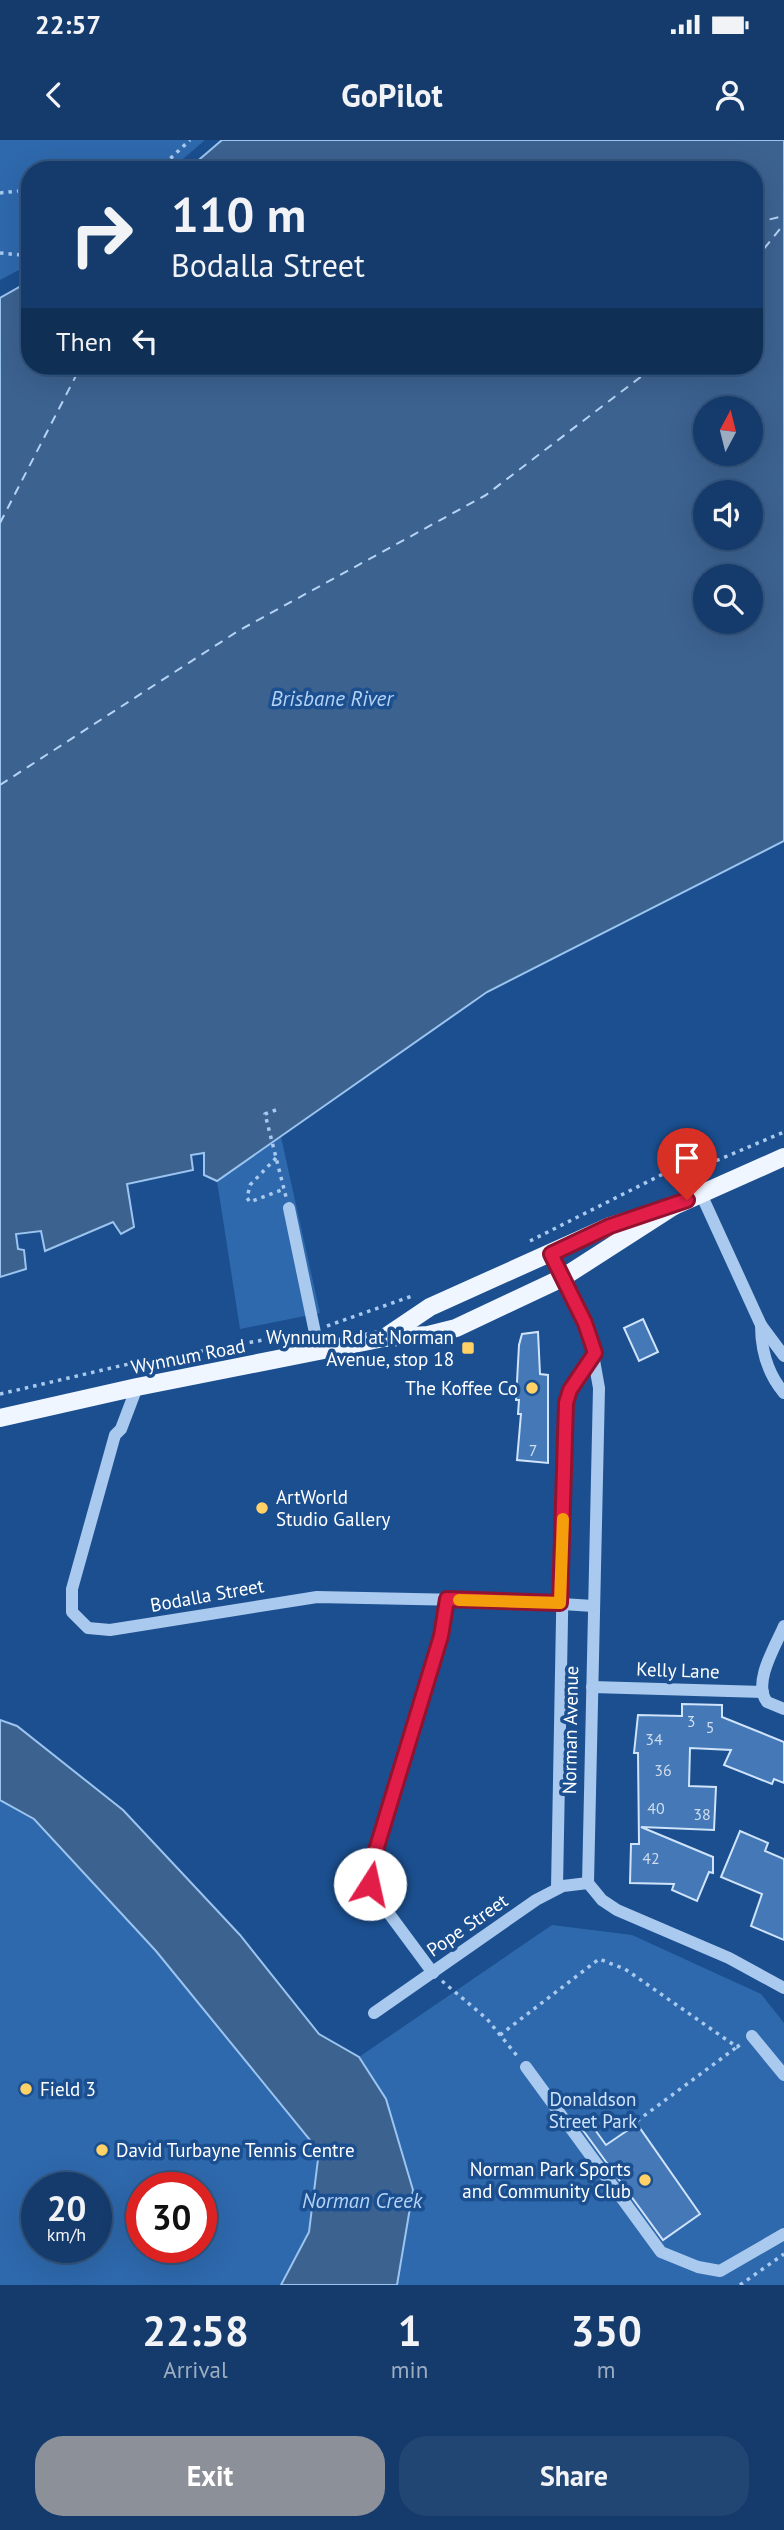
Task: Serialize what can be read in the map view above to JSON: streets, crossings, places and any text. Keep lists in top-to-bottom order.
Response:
{
  "streets": {
    "main road": ["Wynnum Road", "Norman Avenue"],
    "street": ["Bodalla Street", "Kelly Lane", "Pope Street"]
  },
  "crossings": [
    ["Wynnum Road", "Bodalla Street"],
    ["Wynnum Road", "Norman Avenue"],
    ["Bodalla Street", "Norman Avenue"],
    ["Kelly Lane", "Norman Avenue"],
    ["Norman Avenue", "Pope Street"]
  ],
  "water": ["Brisbane River", "Norman Creek"],
  "parks": ["Donaldson Street Park"],
  "places": {
    "transit": ["Wynnum Rd at Norman Avenue, stop 18"],
    "other": [
      "The Koffee Co",
      "ArtWorld Studio Gallery",
      "Field 3",
      "David Turbayne Tennis Centre",
      "Norman Park Sports and Community Club"
    ]
  },
  "house_numbers": [
    "7",
    "3",
    "5",
    "34",
    "36",
    "40",
    "38",
    "42"
  ],
  "north": "top",
  "page": {
    "status": "22:57",
    "header": "GoPilot",
    "turn": ["110 m", "Bodalla Street"],
    "then": "Then",
    "speed": "20 km/h",
    "limit": "30",
    "eta": [
      "22:58",
      "Arrival",
      "1",
      "min",
      "350",
      "m"
    ],
    "buttons": ["Exit", "Share"]
  }
}
